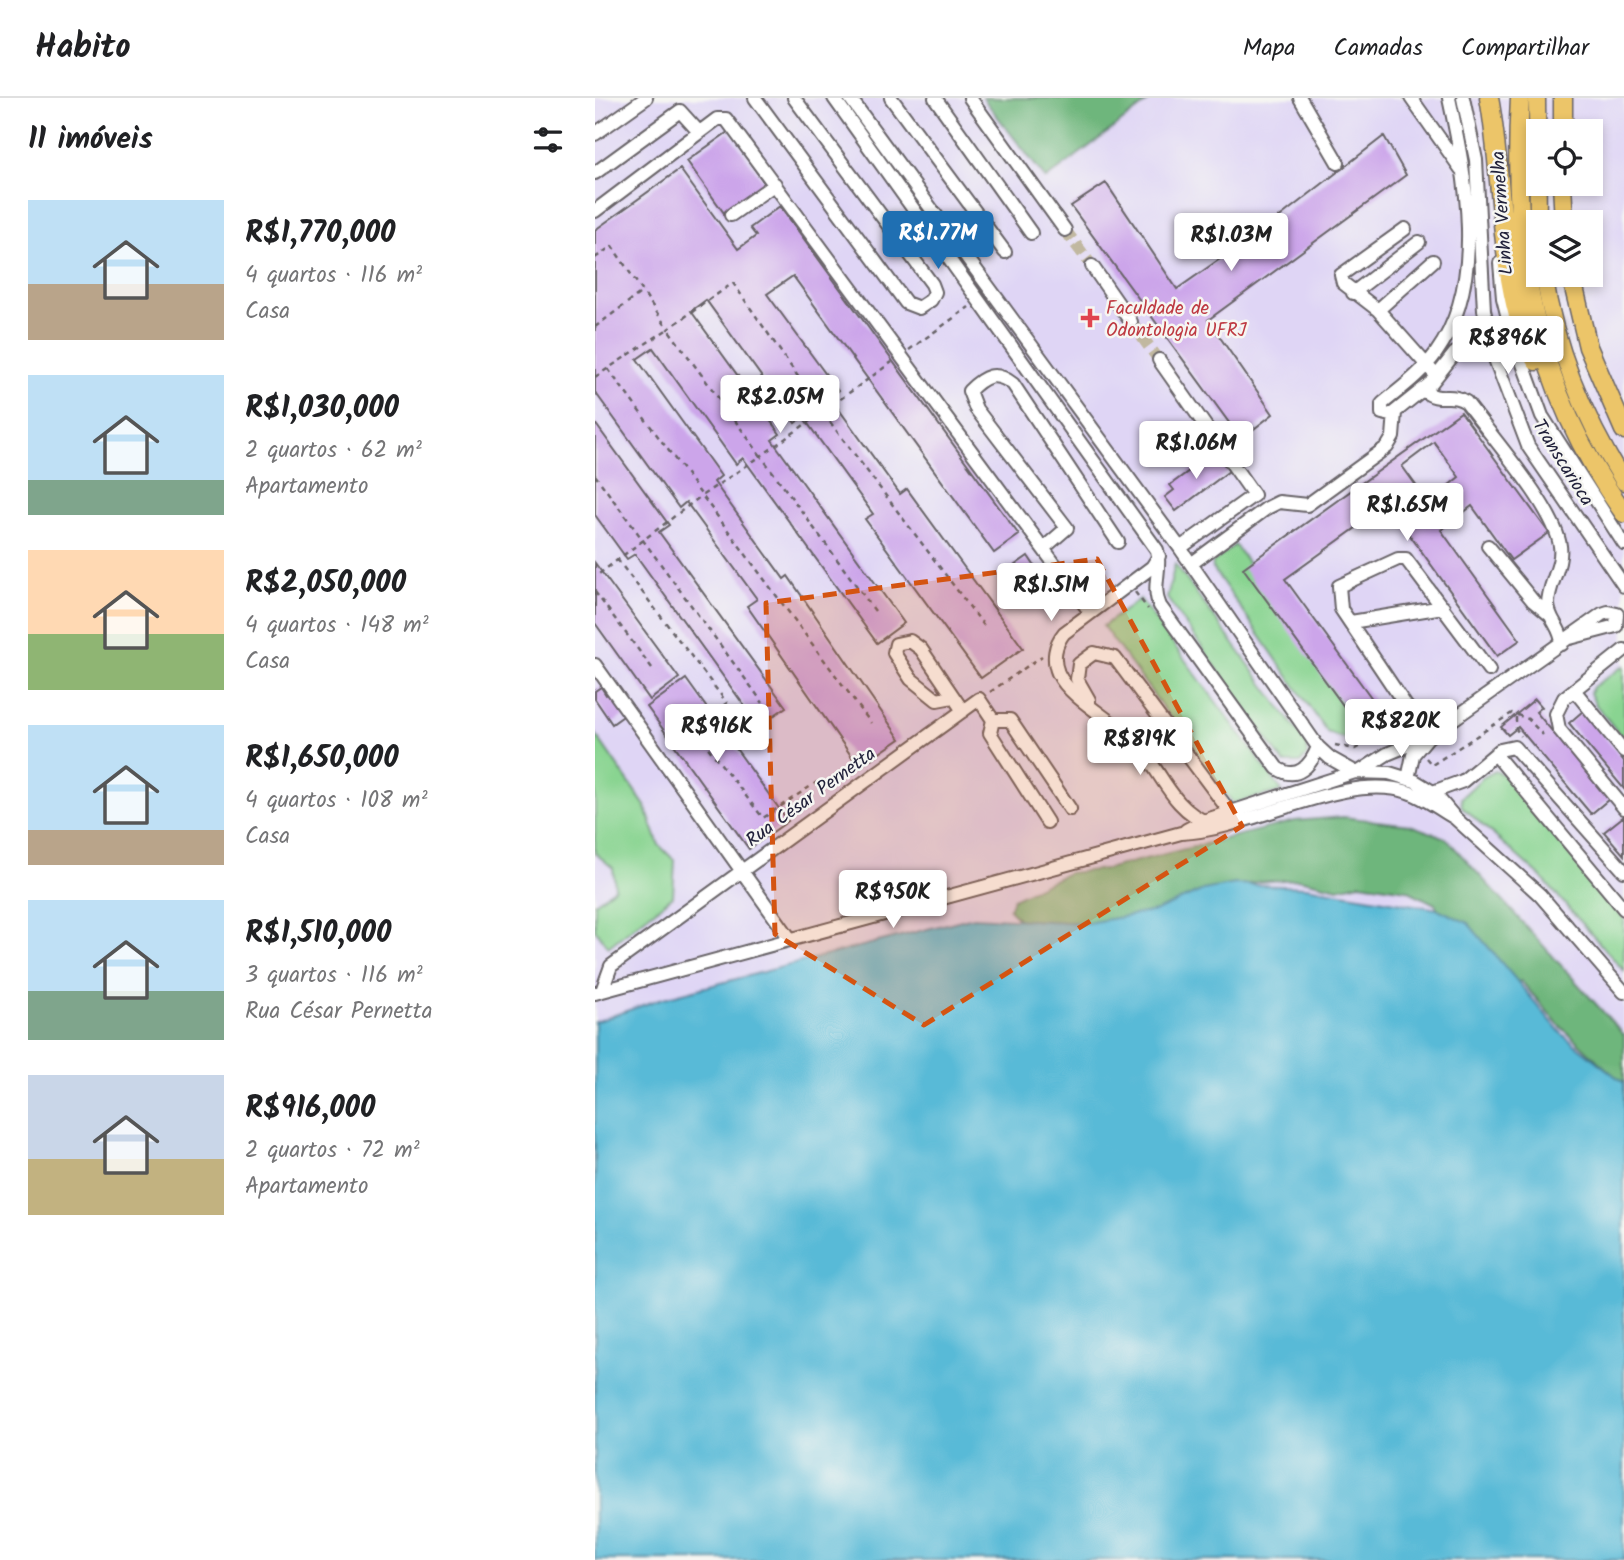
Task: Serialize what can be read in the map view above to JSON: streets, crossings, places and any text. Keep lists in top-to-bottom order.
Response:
{
  "streets": {
    "highway": ["Linha Vermelha"],
    "street": ["Transcarioca", "Rua César Pernetta"]
  },
  "places": {
    "health": ["Faculdade de Odontologia UFRJ"]
  },
  "page": {
    "header": "Habito",
    "nav": ["Mapa", "Camadas", "Compartilhar"],
    "heading": "11 imóveis",
    "list": [
      {
        "name": "R$1,770,000",
        "note": "4 quartos · 116 m² · Casa"
      },
      {
        "name": "R$1,030,000",
        "note": "2 quartos · 62 m² · Apartamento"
      },
      {
        "name": "R$2,050,000",
        "note": "4 quartos · 148 m² · Casa"
      },
      {
        "name": "R$1,650,000",
        "note": "4 quartos · 108 m² · Casa"
      },
      {
        "name": "R$1,510,000",
        "note": "3 quartos · 116 m² · Rua César Pernetta"
      },
      {
        "name": "R$916,000",
        "note": "2 quartos · 72 m² · Apartamento"
      }
    ],
    "price": [
      "R$1.77M",
      "R$1.03M",
      "R$896K",
      "R$2.05M",
      "R$1.06M",
      "R$1.65M",
      "R$1.51M",
      "R$820K",
      "R$916K",
      "R$819K",
      "R$950K"
    ]
  }
}
